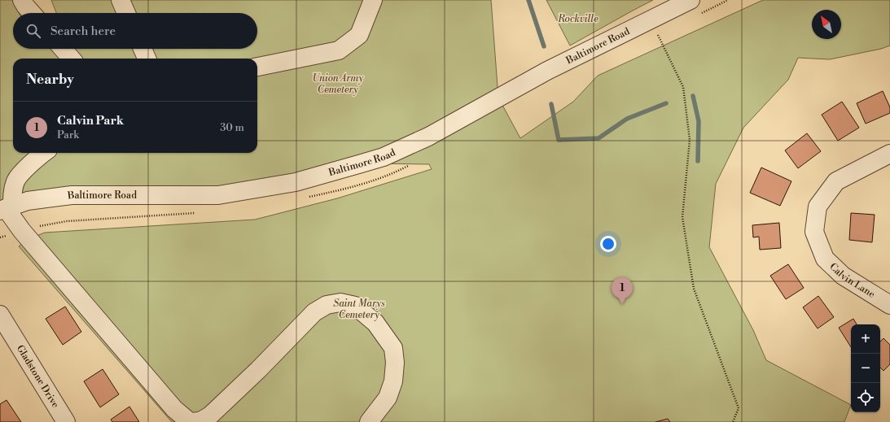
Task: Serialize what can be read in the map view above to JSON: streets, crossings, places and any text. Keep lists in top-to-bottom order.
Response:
{
  "streets": {
    "street": ["Baltimore Road", "Calvin Lane", "Gladstone Drive"]
  },
  "parks": ["Rockville", "Union Army Cemetery", "Saint Marys Cemetery"],
  "north": "top left",
  "page": {
    "search": "Search here",
    "heading": "Nearby",
    "list": [
      {
        "mark": "1",
        "name": "Calvin Park",
        "note": "Park",
        "value": "30 m"
      }
    ],
    "pins": "1",
    "map_buttons": ["+", "−"]
  }
}
